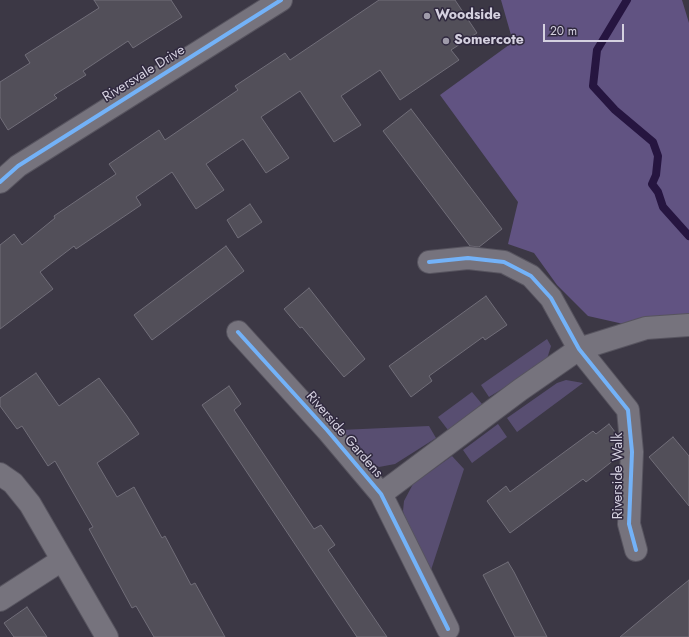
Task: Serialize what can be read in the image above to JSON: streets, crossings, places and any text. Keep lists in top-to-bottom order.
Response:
{
  "streets": {
    "street": ["Riversvale Drive", "Riverside Gardens", "Riverside Walk"]
  },
  "crossings": [
    ["Riverside Gardens", "Riverside Walk"]
  ],
  "places": ["Woodside", "Somercote"],
  "scale_bar": "20 m"
}
